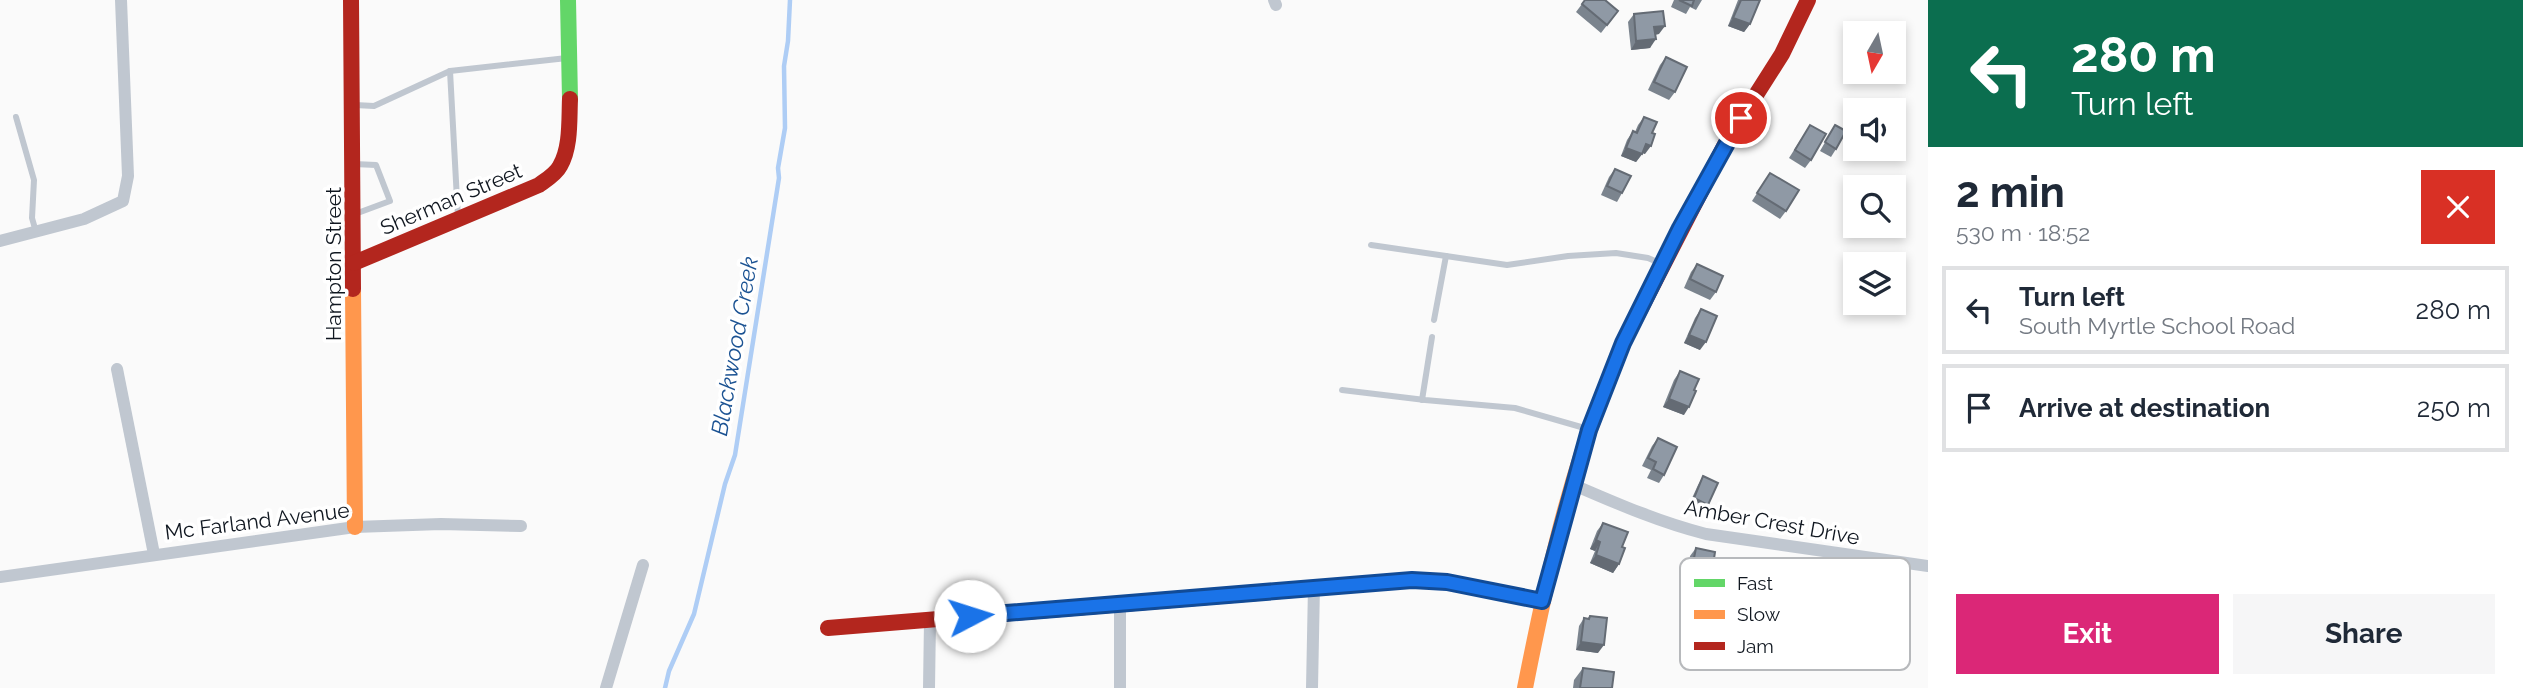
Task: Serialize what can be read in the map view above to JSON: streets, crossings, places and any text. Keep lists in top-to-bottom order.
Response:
{
  "streets": {
    "street": [
      "Sherman Street",
      "Hampton Street",
      "Mc Farland Avenue",
      "Amber Crest Drive"
    ]
  },
  "crossings": [
    ["Sherman Street", "Hampton Street"],
    ["Hampton Street", "Mc Farland Avenue"]
  ],
  "water": ["Blackwood Creek"],
  "legend": ["Fast", "Slow", "Jam"],
  "north": "bottom",
  "page": {
    "turn": ["280 m", "Turn left"],
    "heading": ["2 min", "530 m · 18:52"],
    "list": [
      {
        "name": "Turn left",
        "note": "South Myrtle School Road",
        "value": "280 m"
      },
      {
        "name": "Arrive at destination",
        "value": "250 m"
      }
    ],
    "buttons": ["Exit", "Share"]
  }
}
